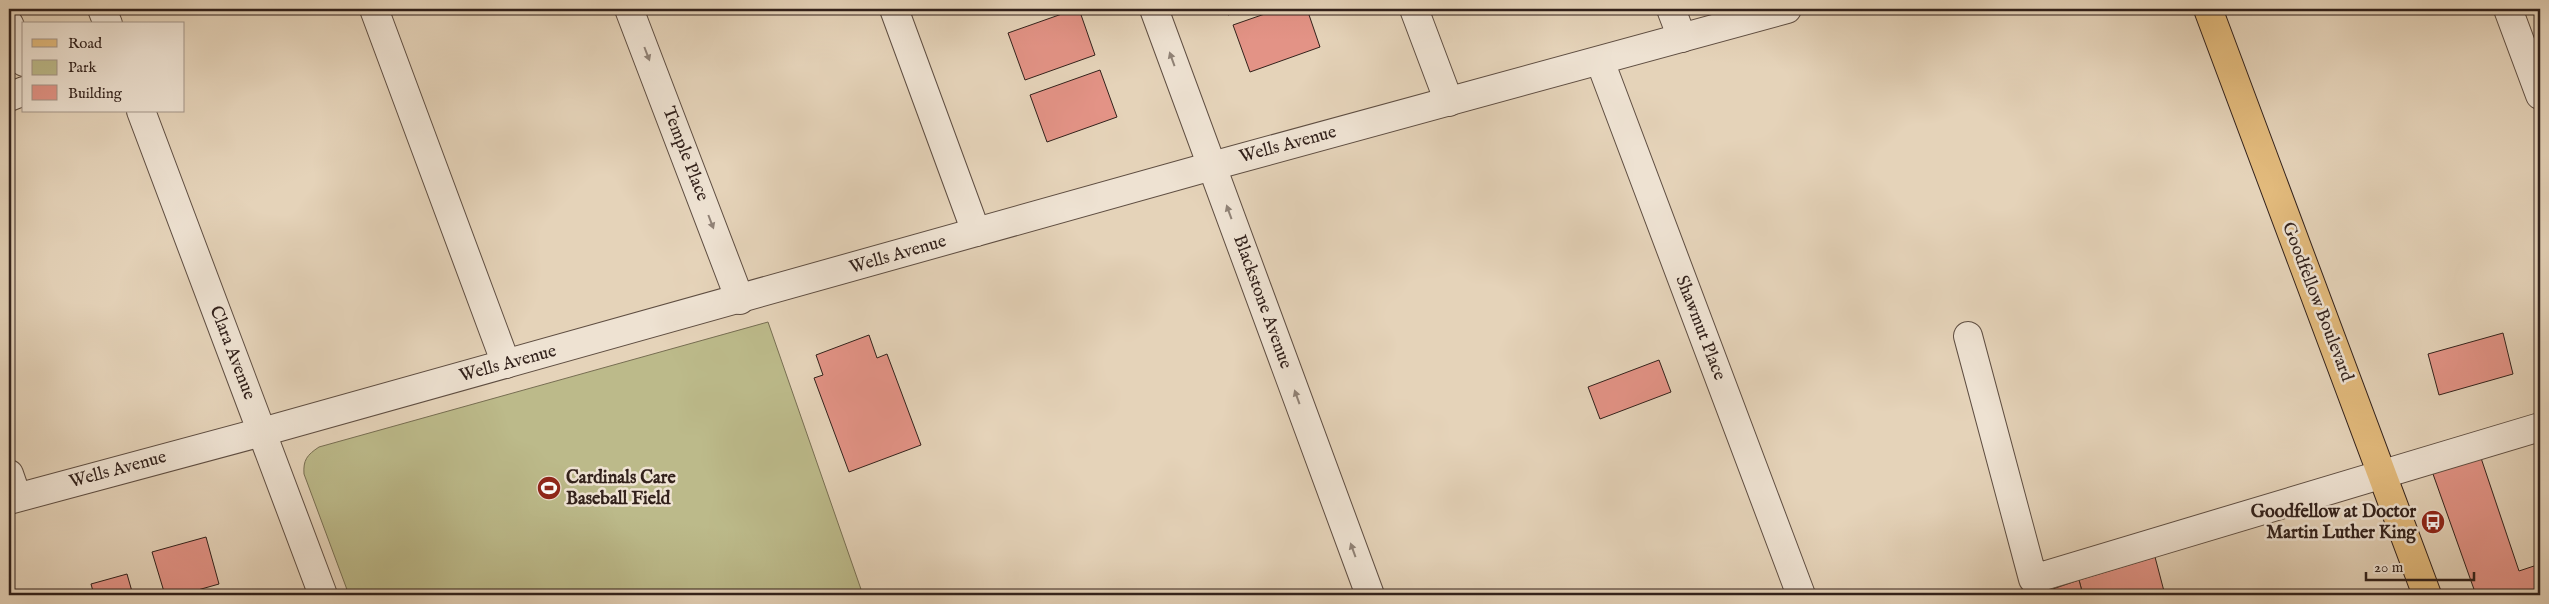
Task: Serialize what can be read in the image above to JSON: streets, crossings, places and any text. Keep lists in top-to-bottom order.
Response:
{
  "streets": {
    "main road": ["Goodfellow Boulevard"],
    "street": [
      "Wells Avenue",
      "Temple Place",
      "Blackstone Avenue",
      "Shawmut Place",
      "Clara Avenue"
    ]
  },
  "crossings": [
    ["Wells Avenue", "Temple Place"],
    ["Wells Avenue", "Blackstone Avenue"],
    ["Wells Avenue", "Shawmut Place"],
    ["Wells Avenue", "Clara Avenue"]
  ],
  "places": {
    "sports": ["Cardinals Care Baseball Field"],
    "bus stop": ["Goodfellow at Doctor Martin Luther King"]
  },
  "legend": ["Road", "Park", "Building"],
  "scale_bar": "20 m"
}
